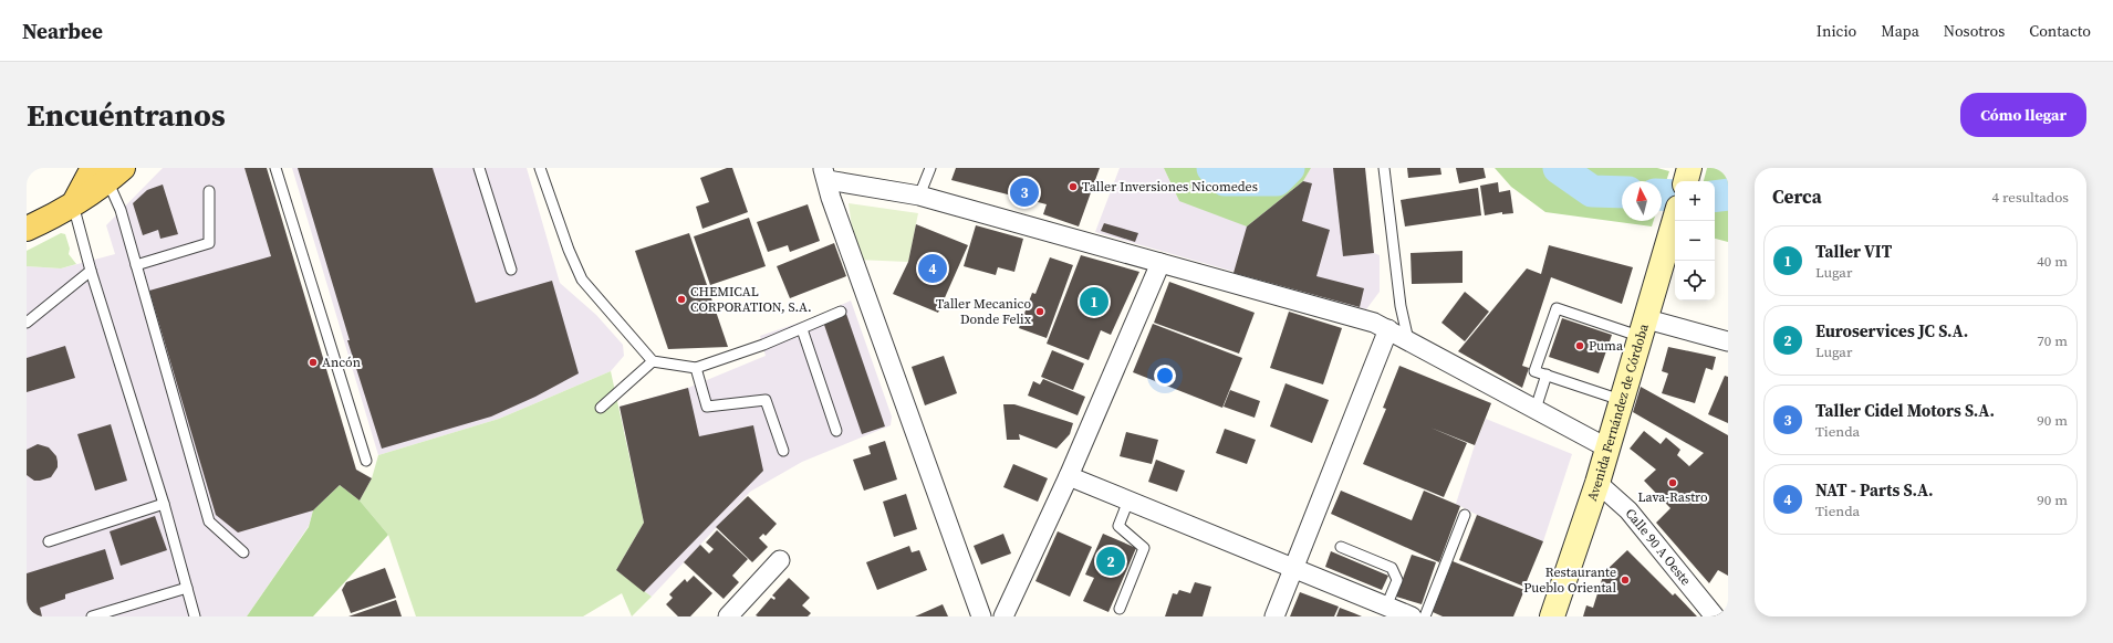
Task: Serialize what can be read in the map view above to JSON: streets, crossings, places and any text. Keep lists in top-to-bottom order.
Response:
{
  "streets": {
    "main road": ["Avenida Fernández de Córdoba"],
    "street": ["Calle 90 A Oeste"]
  },
  "crossings": [
    ["Avenida Fernández de Córdoba", "Calle 90 A Oeste"]
  ],
  "places": [
    "Taller Inversiones Nicomedes",
    "CHEMICAL CORPORATION, S.A.",
    "Taller Mecanico Donde Felix",
    "Puma",
    "Ancón",
    "Lava-Rastro",
    "Restaurante Pueblo Oriental"
  ],
  "north": "top",
  "page": {
    "header": "Nearbee",
    "nav": [
      "Inicio",
      "Mapa",
      "Nosotros",
      "Contacto"
    ],
    "buttons": "Cómo llegar",
    "title": "Encuéntranos",
    "heading": ["Cerca", "4 resultados"],
    "pins": [
      "3",
      "4",
      "1",
      "2"
    ],
    "map_buttons": ["+", "−"],
    "list": [
      {
        "mark": "1",
        "name": "Taller VIT",
        "note": "Lugar",
        "value": "40 m"
      },
      {
        "mark": "2",
        "name": "Euroservices JC S.A.",
        "note": "Lugar",
        "value": "70 m"
      },
      {
        "mark": "3",
        "name": "Taller Cidel Motors S.A.",
        "note": "Tienda",
        "value": "90 m"
      },
      {
        "mark": "4",
        "name": "NAT - Parts S.A.",
        "note": "Tienda",
        "value": "90 m"
      }
    ]
  }
}
